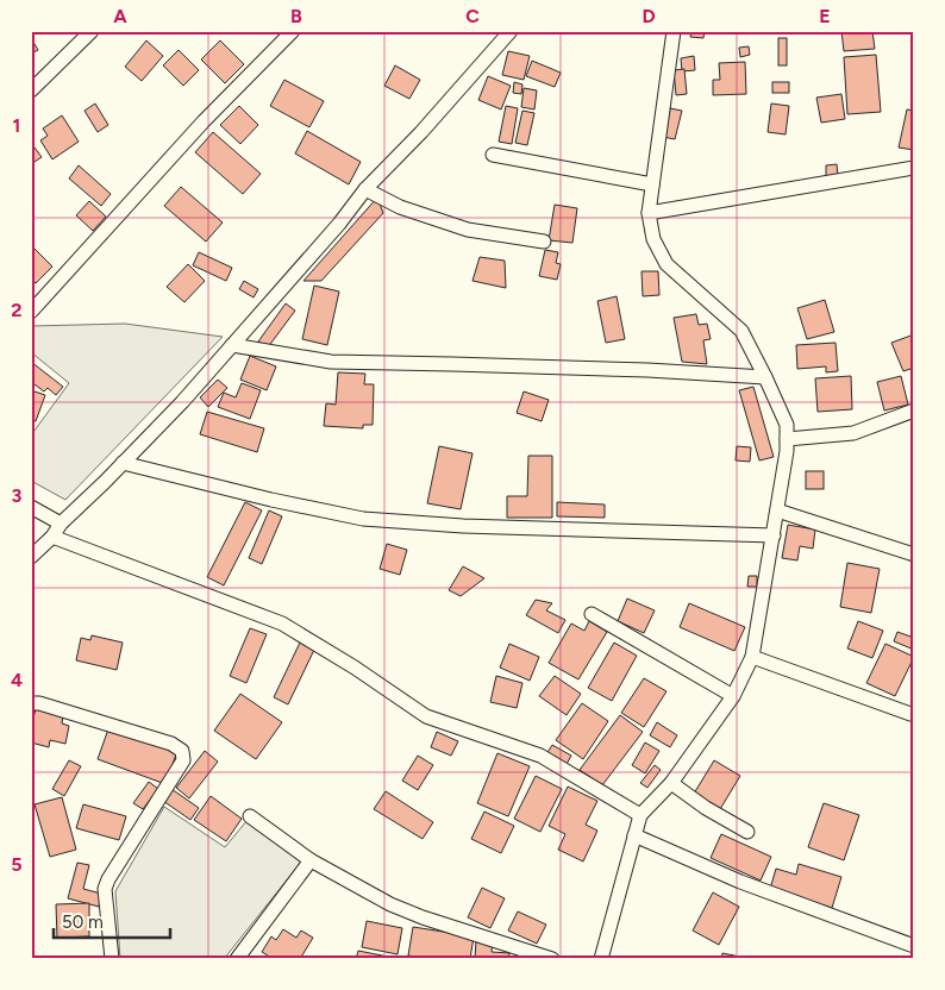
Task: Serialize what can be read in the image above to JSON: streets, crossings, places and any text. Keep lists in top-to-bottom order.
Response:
{
  "scale_bar": "50 m",
  "grid": {
    "columns": [
      "A",
      "B",
      "C",
      "D",
      "E"
    ],
    "rows": [
      "1",
      "2",
      "3",
      "4",
      "5"
    ]
  }
}
